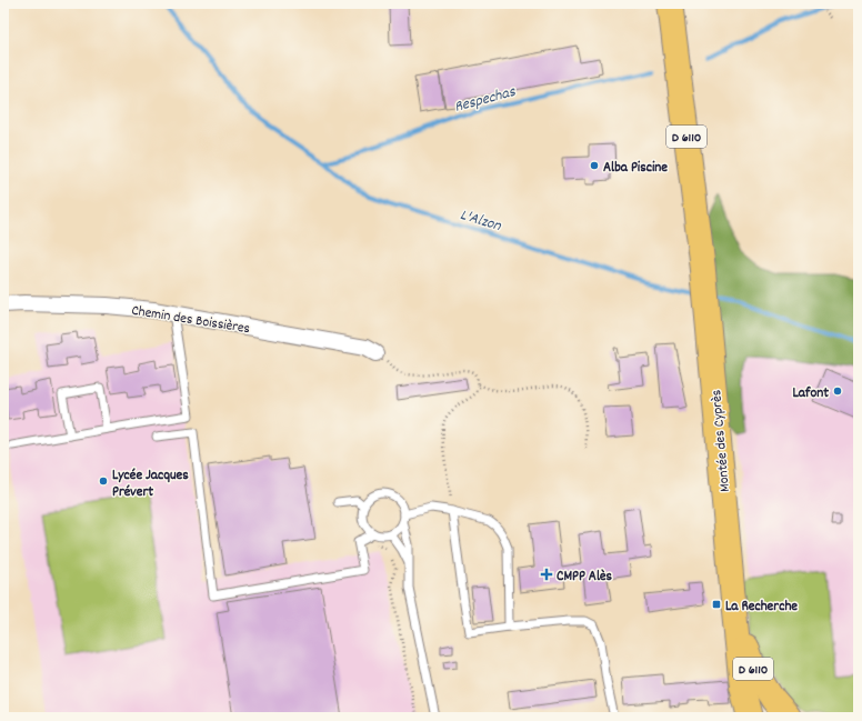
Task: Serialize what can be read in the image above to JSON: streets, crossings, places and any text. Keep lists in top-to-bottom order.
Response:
{
  "streets": {
    "main road": ["D 6110", "Montée des Cyprès"],
    "street": ["Chemin des Boissières"]
  },
  "water": ["Respechas", "L'Alzon"],
  "places": {
    "other": ["Alba Piscine", "Lafont", "Lycée Jacques Prévert"],
    "health": ["CMPP Alès"],
    "transit": ["La Recherche"]
  }
}
